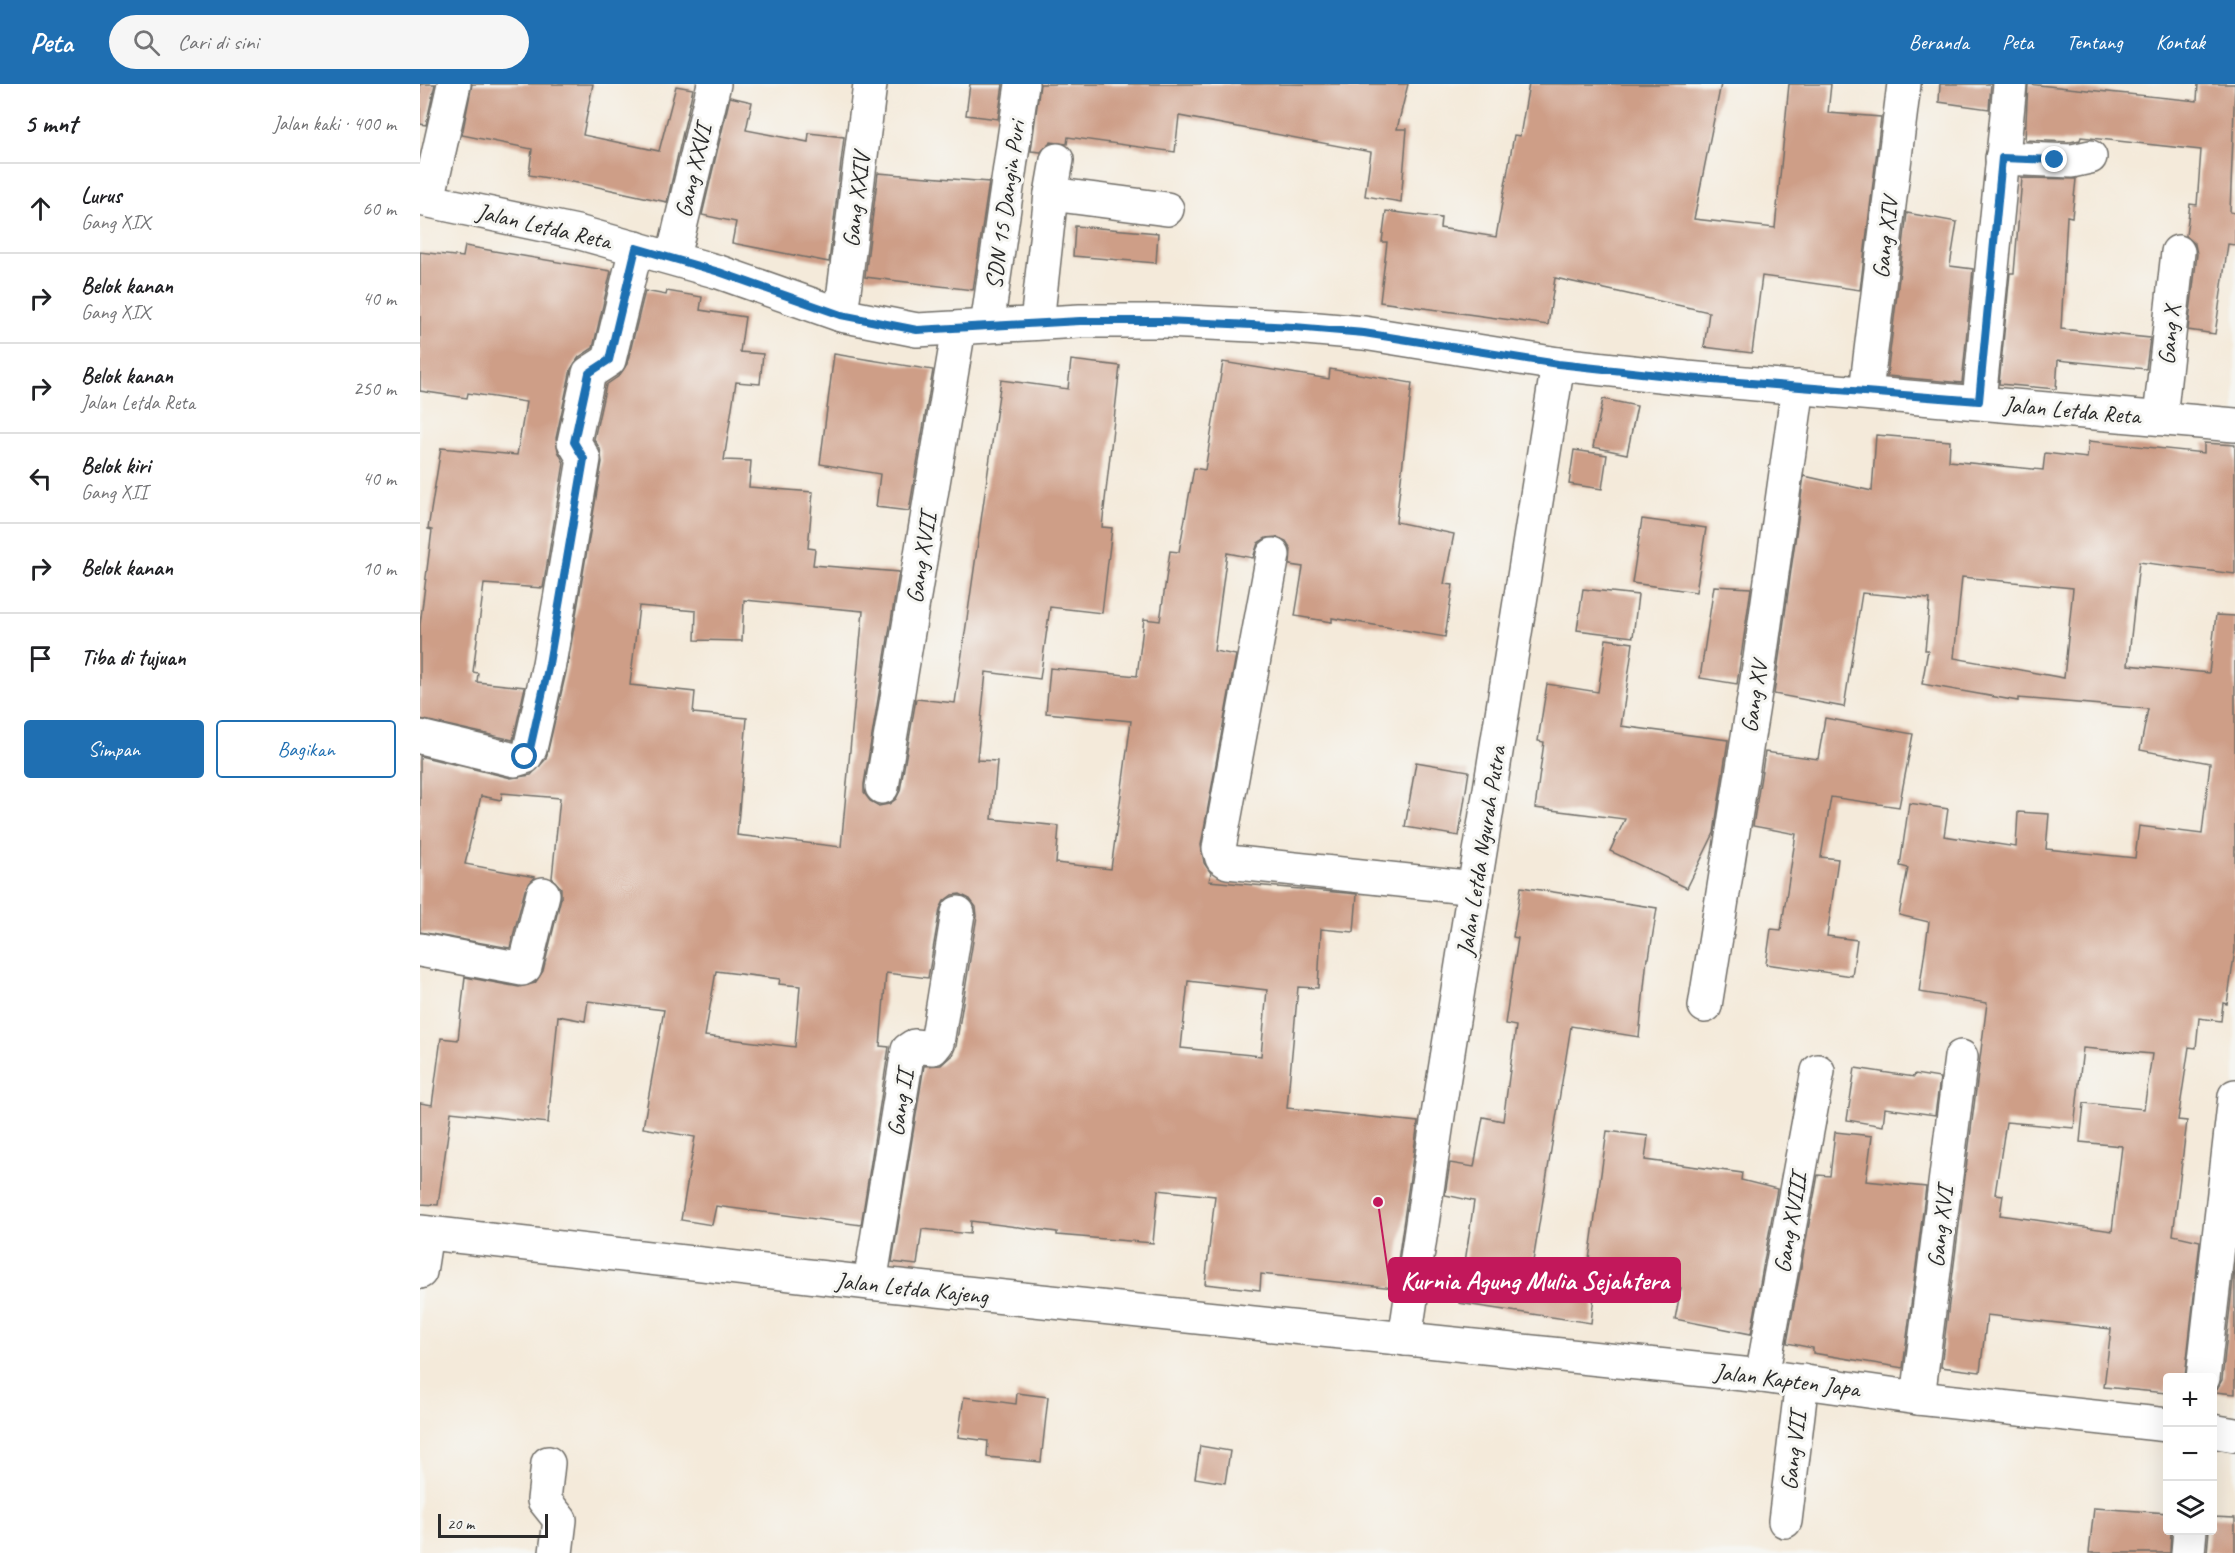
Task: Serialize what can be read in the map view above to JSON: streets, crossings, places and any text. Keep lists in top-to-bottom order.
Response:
{
  "streets": {
    "street": [
      "Gang XXVI",
      "Gang XXIV",
      "SDN 15 Dangin Puri",
      "Jalan Letda Reta",
      "Gang XIV",
      "Gang X",
      "Gang XVII",
      "Gang XV",
      "Jalan Letda Ngurah Putra",
      "Gang II",
      "Gang XVIII",
      "Gang XVI",
      "Jalan Letda Kajeng",
      "Jalan Kapten Japa",
      "Gang VII"
    ]
  },
  "crossings": [
    ["Gang XXVI", "Jalan Letda Reta"],
    ["Gang XXIV", "Jalan Letda Reta"],
    ["SDN 15 Dangin Puri", "Jalan Letda Reta"],
    ["SDN 15 Dangin Puri", "Gang XVII"],
    ["Jalan Letda Reta", "Gang XIV"],
    ["Jalan Letda Reta", "Gang X"],
    ["Jalan Letda Reta", "Gang XVII"],
    ["Jalan Letda Reta", "Gang XV"],
    ["Jalan Letda Reta", "Jalan Letda Ngurah Putra"],
    ["Jalan Letda Ngurah Putra", "Jalan Letda Kajeng"],
    ["Jalan Letda Ngurah Putra", "Jalan Kapten Japa"],
    ["Gang II", "Jalan Letda Kajeng"],
    ["Gang XVIII", "Jalan Kapten Japa"],
    ["Gang XVI", "Jalan Kapten Japa"],
    ["Jalan Letda Kajeng", "Jalan Kapten Japa"],
    ["Jalan Kapten Japa", "Gang VII"]
  ],
  "places": ["Kurnia Agung Mulia Sejahtera"],
  "scale_bar": "20 m",
  "page": {
    "header": "Peta",
    "search": "Cari di sini",
    "nav": [
      "Beranda",
      "Peta",
      "Tentang",
      "Kontak"
    ],
    "heading": ["5 mnt", "Jalan kaki · 400 m"],
    "list": [
      ["Lurus", "Gang XIX", "60 m"],
      ["Belok kanan", "Gang XIX", "40 m"],
      ["Belok kanan", "Jalan Letda Reta", "250 m"],
      ["Belok kiri", "Gang XII", "40 m"],
      ["Belok kanan", "10 m"],
      "Tiba di tujuan"
    ],
    "buttons": ["Simpan", "Bagikan"],
    "map_buttons": ["+", "−"],
    "scale": "20 m"
  }
}
